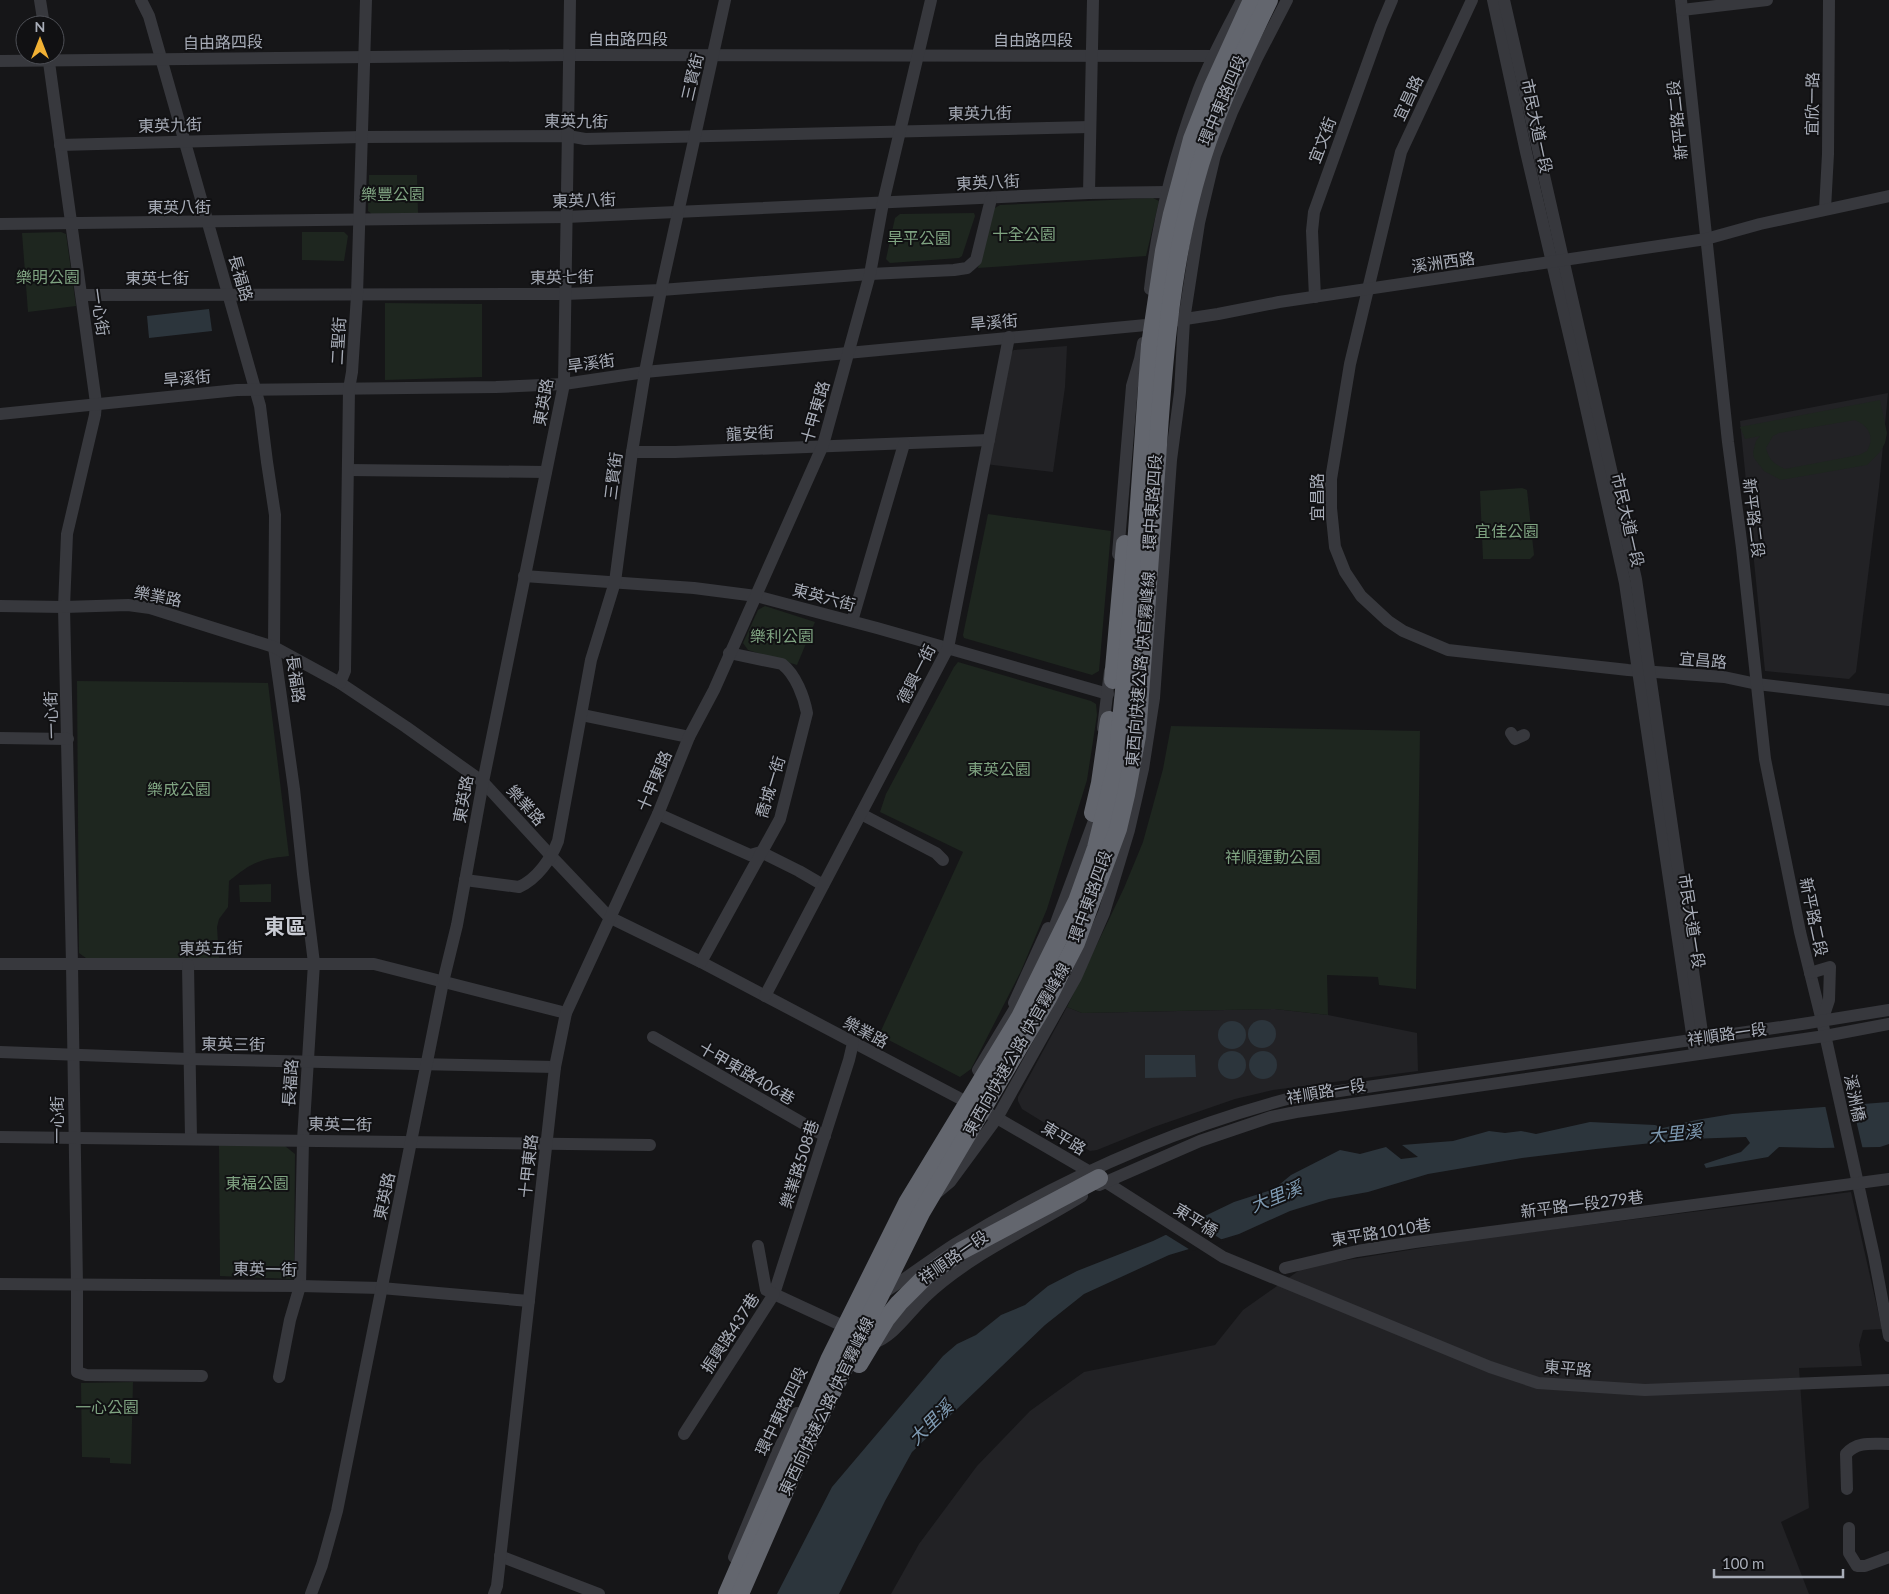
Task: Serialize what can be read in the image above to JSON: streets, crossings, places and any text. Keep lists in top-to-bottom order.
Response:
{
  "streets": {
    "highway": ["東西向快速公路 快官霧峰線"],
    "street": [
      "自由路四段",
      "三賢街",
      "宜昌路",
      "環中東路四段",
      "宜欣一路",
      "東英九街",
      "新平路二段",
      "市民大道一段",
      "宜文街",
      "東英八街",
      "溪洲西路",
      "東英七街",
      "長福路",
      "一心街",
      "旱溪街",
      "二聖街",
      "東英路",
      "十甲東路",
      "龍安街",
      "樂業路",
      "東英六街",
      "德興一街",
      "喬城一街",
      "東英五街",
      "祥順路一段",
      "東英三街",
      "十甲東路406巷",
      "溪洲橋",
      "東英二街",
      "東平路",
      "樂業路508巷",
      "新平路一段279巷",
      "東平橋",
      "東平路1010巷",
      "東英一街",
      "振興路437巷"
    ]
  },
  "crossings": [
    ["自由路四段", "三賢街"],
    ["自由路四段", "環中東路四段"],
    ["自由路四段", "長福路"],
    ["自由路四段", "二聖街"],
    ["自由路四段", "東英路"],
    ["自由路四段", "十甲東路"],
    ["三賢街", "東英九街"],
    ["三賢街", "東英八街"],
    ["三賢街", "東英七街"],
    ["三賢街", "旱溪街"],
    ["三賢街", "東英路"],
    ["三賢街", "龍安街"],
    ["三賢街", "樂業路"],
    ["三賢街", "東英六街"],
    ["宜昌路", "新平路二段"],
    ["宜昌路", "市民大道一段"],
    ["宜昌路", "溪洲西路"],
    ["環中東路四段", "東英八街"],
    ["環中東路四段", "溪洲西路"],
    ["環中東路四段", "旱溪街"],
    ["環中東路四段", "樂業路"],
    ["環中東路四段", "東英六街"],
    ["環中東路四段", "祥順路一段"],
    ["環中東路四段", "東平路"],
    ["宜欣一路", "溪洲西路"],
    ["東英九街", "長福路"],
    ["東英九街", "一心街"],
    ["東英九街", "二聖街"],
    ["東英九街", "東英路"],
    ["東英九街", "十甲東路"],
    ["新平路二段", "溪洲西路"],
    ["新平路二段", "祥順路一段"],
    ["新平路二段", "溪洲橋"],
    ["市民大道一段", "溪洲西路"],
    ["市民大道一段", "祥順路一段"],
    ["宜文街", "溪洲西路"],
    ["東英八街", "東英七街"],
    ["東英八街", "長福路"],
    ["東英八街", "一心街"],
    ["東英八街", "二聖街"],
    ["東英八街", "東英路"],
    ["東英八街", "十甲東路"],
    ["溪洲西路", "旱溪街"],
    ["東英七街", "長福路"],
    ["東英七街", "一心街"],
    ["東英七街", "二聖街"],
    ["東英七街", "東英路"],
    ["東英七街", "十甲東路"],
    ["長福路", "旱溪街"],
    ["長福路", "樂業路"],
    ["長福路", "東英五街"],
    ["長福路", "東英三街"],
    ["長福路", "東英二街"],
    ["長福路", "東英一街"],
    ["一心街", "旱溪街"],
    ["一心街", "樂業路"],
    ["一心街", "東英五街"],
    ["一心街", "東英三街"],
    ["一心街", "東英二街"],
    ["一心街", "東英一街"],
    ["旱溪街", "二聖街"],
    ["旱溪街", "東英路"],
    ["旱溪街", "十甲東路"],
    ["旱溪街", "德興一街"],
    ["二聖街", "樂業路"],
    ["東英路", "樂業路"],
    ["東英路", "東英六街"],
    ["東英路", "東英五街"],
    ["東英路", "東英三街"],
    ["東英路", "東英二街"],
    ["東英路", "東英一街"],
    ["十甲東路", "龍安街"],
    ["十甲東路", "樂業路"],
    ["十甲東路", "東英六街"],
    ["十甲東路", "喬城一街"],
    ["十甲東路", "東英五街"],
    ["十甲東路", "東英三街"],
    ["十甲東路", "東英二街"],
    ["十甲東路", "東英一街"],
    ["龍安街", "德興一街"],
    ["樂業路", "德興一街"],
    ["樂業路", "喬城一街"],
    ["樂業路", "東平路"],
    ["樂業路", "樂業路508巷"],
    ["東英六街", "德興一街"],
    ["祥順路一段", "溪洲橋"],
    ["祥順路一段", "東平路"],
    ["祥順路一段", "東平橋"],
    ["十甲東路406巷", "樂業路508巷"],
    ["溪洲橋", "新平路一段279巷"],
    ["東平路", "東平橋"],
    ["樂業路508巷", "振興路437巷"],
    ["新平路一段279巷", "東平路1010巷"]
  ],
  "districts": ["東區"],
  "water": ["大里溪"],
  "parks": [
    "樂豐公園",
    "十全公園",
    "旱平公園",
    "樂明公園",
    "宜佳公園",
    "樂利公園",
    "東英公園",
    "樂成公園",
    "祥順運動公園",
    "東福公園",
    "一心公園"
  ],
  "scale_bar": "100 m",
  "north": "top"
}
